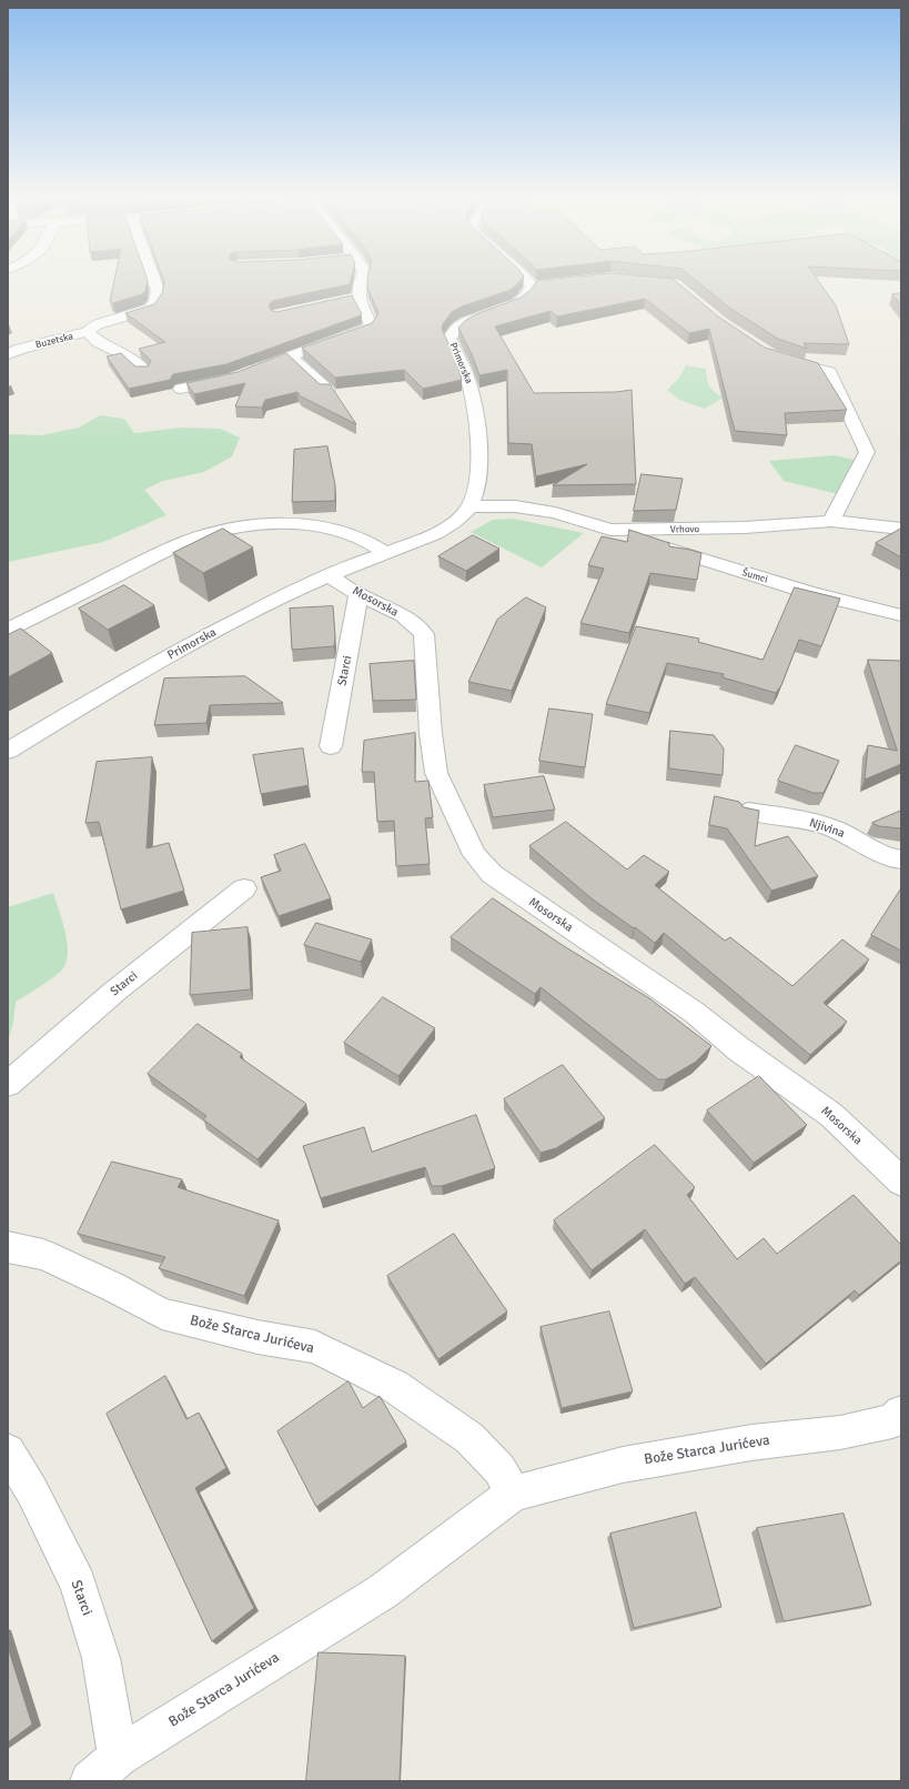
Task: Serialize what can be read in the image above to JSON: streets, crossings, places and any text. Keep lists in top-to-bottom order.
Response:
{
  "streets": {
    "street": [
      "Buzetska",
      "Primorska",
      "Vrhovo",
      "Šumci",
      "Mosorska",
      "Starci",
      "Njivina",
      "Bože Starca Jurićeva"
    ]
  },
  "crossings": [
    ["Primorska", "Vrhovo"],
    ["Primorska", "Mosorska"],
    ["Vrhovo", "Šumci"],
    ["Mosorska", "Starci"],
    ["Starci", "Bože Starca Jurićeva"]
  ]
}
